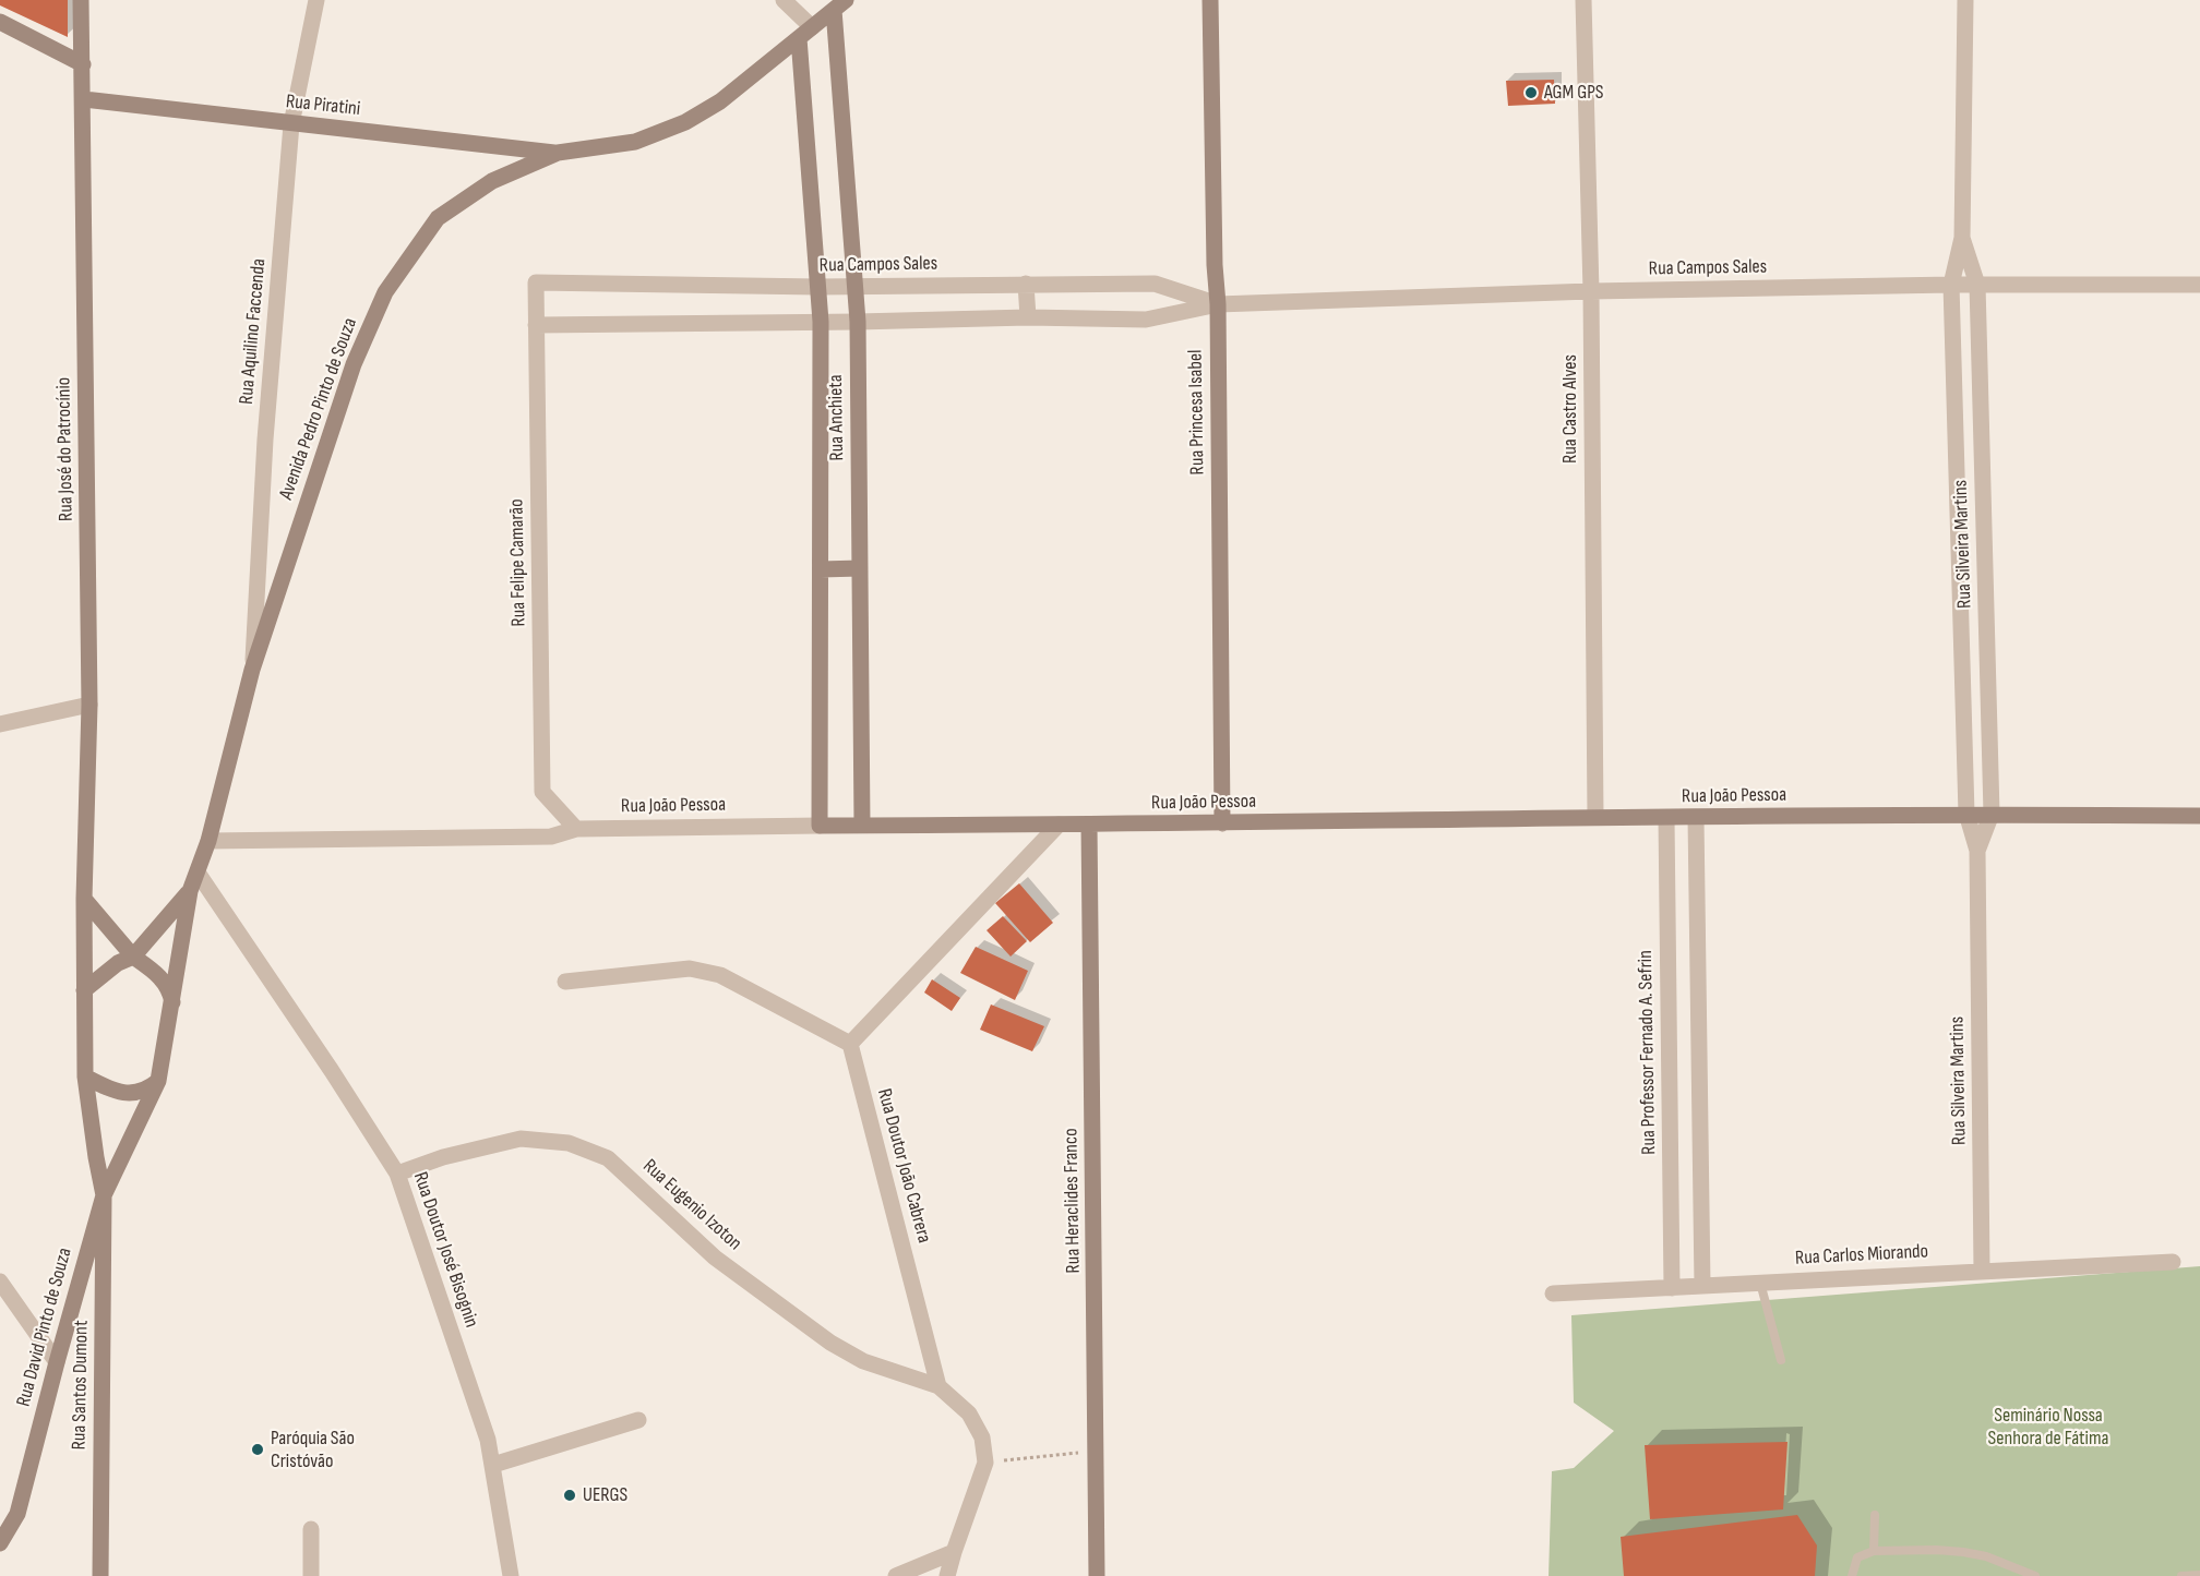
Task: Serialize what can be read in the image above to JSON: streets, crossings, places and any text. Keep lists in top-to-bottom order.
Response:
{
  "streets": {
    "main road": [
      "Rua Piratini",
      "Avenida Pedro Pinto de Souza",
      "Rua Princesa Isabel",
      "Rua Anchieta",
      "Rua José do Patrocínio",
      "Rua João Pessoa",
      "Rua Heraclides Franco",
      "Rua David Pinto de Souza",
      "Rua Santos Dumont"
    ],
    "street": [
      "Rua Campos Sales",
      "Rua Aquilino Faccenda",
      "Rua Castro Alves",
      "Rua Silveira Martins",
      "Rua Felipe Camarão",
      "Rua Professor Fernado A. Sefrin",
      "Rua Doutor João Cabrera",
      "Rua Eugenio Izoton",
      "Rua Doutor José Bisognin",
      "Rua Carlos Miorando"
    ]
  },
  "crossings": [
    ["Rua Piratini", "Rua Aquilino Faccenda"],
    ["Rua Piratini", "Avenida Pedro Pinto de Souza"],
    ["Rua Piratini", "Rua José do Patrocínio"],
    ["Rua Campos Sales", "Rua Castro Alves"],
    ["Rua Campos Sales", "Rua Princesa Isabel"],
    ["Rua Campos Sales", "Rua Anchieta"],
    ["Rua Campos Sales", "Rua Silveira Martins"],
    ["Rua Campos Sales", "Rua Felipe Camarão"],
    ["Rua Aquilino Faccenda", "Avenida Pedro Pinto de Souza"],
    ["Avenida Pedro Pinto de Souza", "Rua Anchieta"],
    ["Avenida Pedro Pinto de Souza", "Rua José do Patrocínio"],
    ["Avenida Pedro Pinto de Souza", "Rua João Pessoa"],
    ["Avenida Pedro Pinto de Souza", "Rua Doutor José Bisognin"],
    ["Avenida Pedro Pinto de Souza", "Rua Santos Dumont"],
    ["Rua Castro Alves", "Rua João Pessoa"],
    ["Rua Princesa Isabel", "Rua João Pessoa"],
    ["Rua Anchieta", "Rua João Pessoa"],
    ["Rua José do Patrocínio", "Rua Santos Dumont"],
    ["Rua Silveira Martins", "Rua João Pessoa"],
    ["Rua Silveira Martins", "Rua Carlos Miorando"],
    ["Rua Felipe Camarão", "Rua João Pessoa"],
    ["Rua João Pessoa", "Rua Professor Fernado A. Sefrin"],
    ["Rua João Pessoa", "Rua Heraclides Franco"],
    ["Rua Professor Fernado A. Sefrin", "Rua Carlos Miorando"],
    ["Rua Doutor João Cabrera", "Rua Eugenio Izoton"],
    ["Rua Eugenio Izoton", "Rua Doutor José Bisognin"],
    ["Rua David Pinto de Souza", "Rua Santos Dumont"]
  ],
  "parks": ["Seminário Nossa Senhora de Fátima"],
  "places": ["AGM GPS", "Paróquia São Cristóvão", "UERGS"]
}
